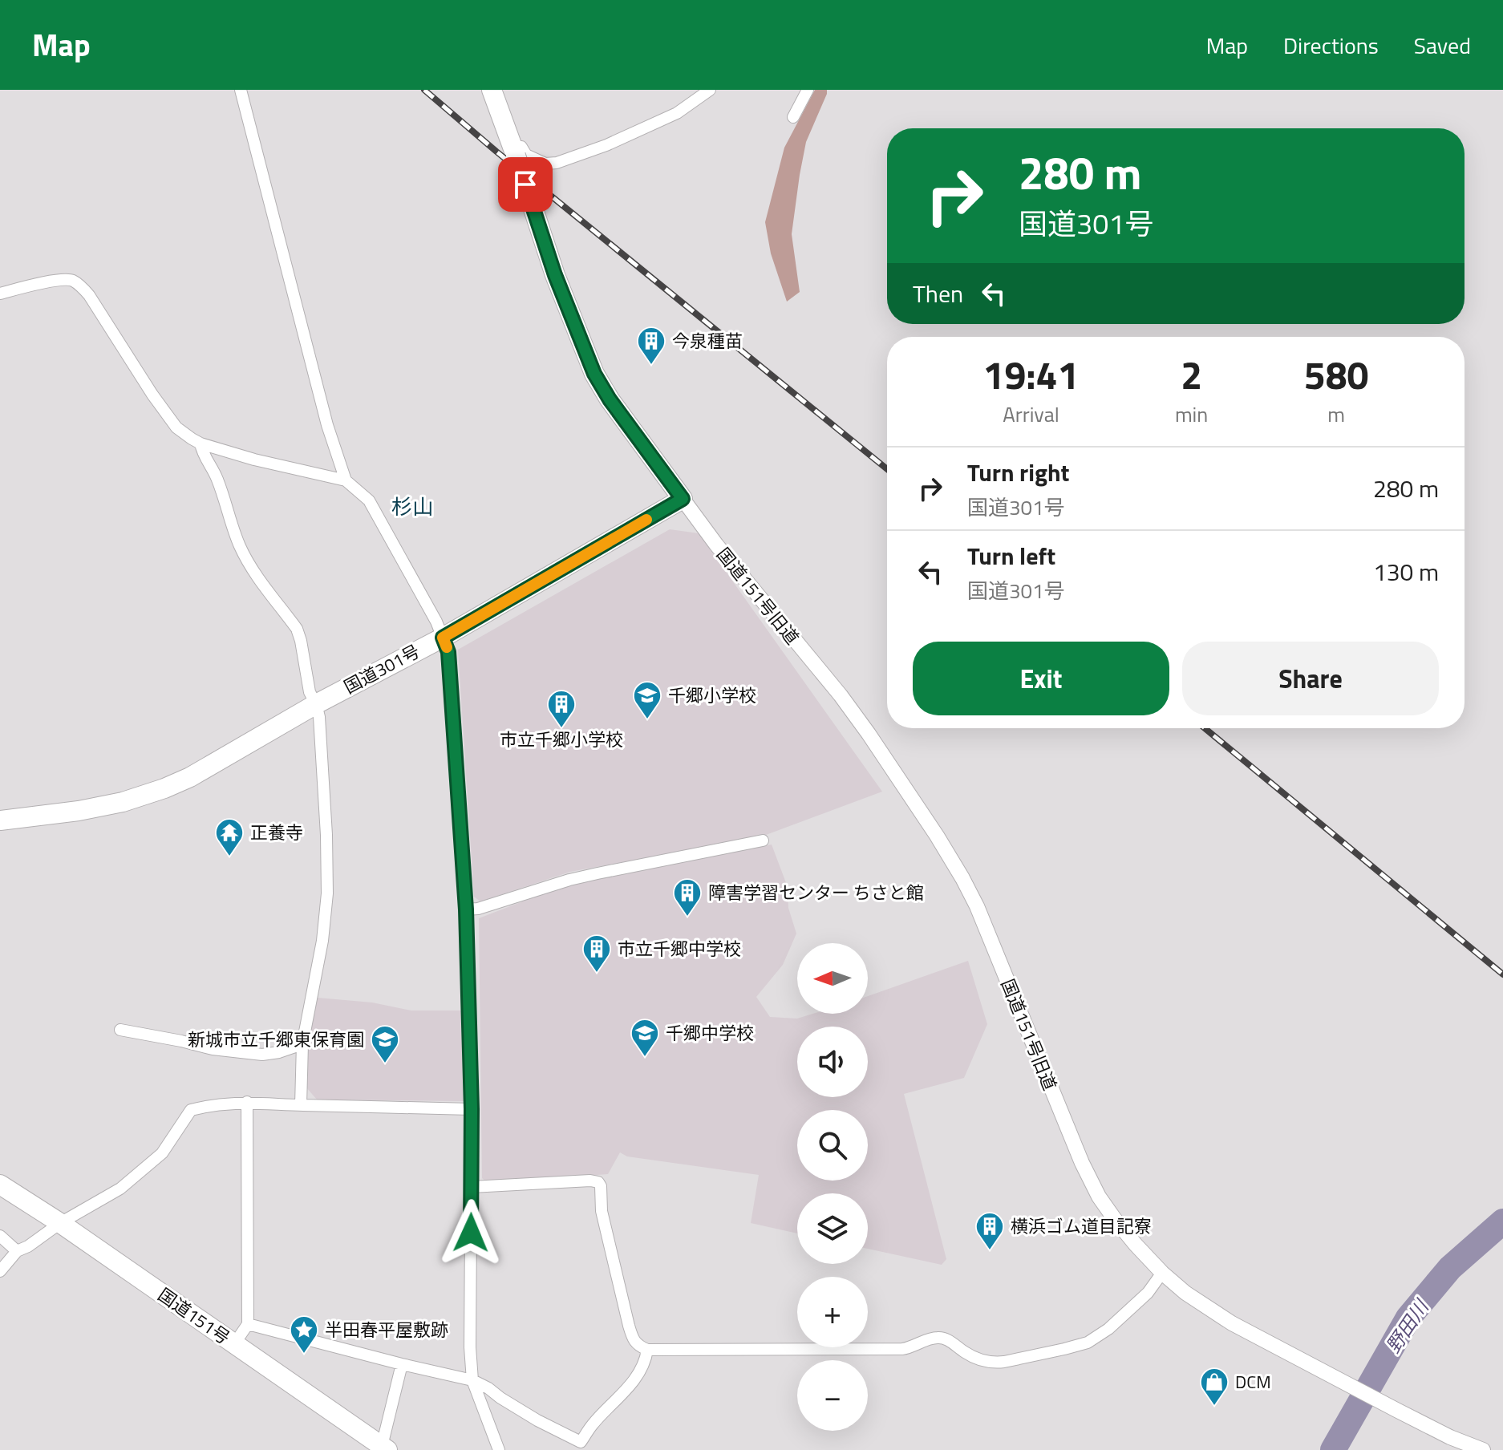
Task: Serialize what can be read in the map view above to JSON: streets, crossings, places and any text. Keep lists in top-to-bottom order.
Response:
{
  "streets": {
    "highway": ["国道301号", "国道151号"],
    "street": ["国道151号旧道"]
  },
  "crossings": [
    ["国道151号旧道", "国道301号"]
  ],
  "districts": ["杉山"],
  "water": ["野田川"],
  "places": {
    "building": [
      "今泉種苗",
      "市立千郷小学校",
      "障害学習センター ちさと館",
      "市立千郷中学校",
      "横浜ゴム道目記寮"
    ],
    "school or university": ["千郷小学校", "千郷中学校", "新城市立千郷東保育園"],
    "temple": ["正養寺"],
    "place": ["半田春平屋敷跡"],
    "shop": ["DCM"]
  },
  "north": "left",
  "page": {
    "header": "Map",
    "nav": ["Map", "Directions", "Saved"],
    "turn": ["280 m", "国道301号"],
    "then": "Then",
    "eta": [
      "19:41",
      "Arrival",
      "2",
      "min",
      "580",
      "m"
    ],
    "list": [
      {
        "name": "Turn right",
        "note": "国道301号",
        "value": "280 m"
      },
      {
        "name": "Turn left",
        "note": "国道301号",
        "value": "130 m"
      }
    ],
    "buttons": ["Exit", "Share"],
    "map_buttons": ["+", "−"]
  }
}
